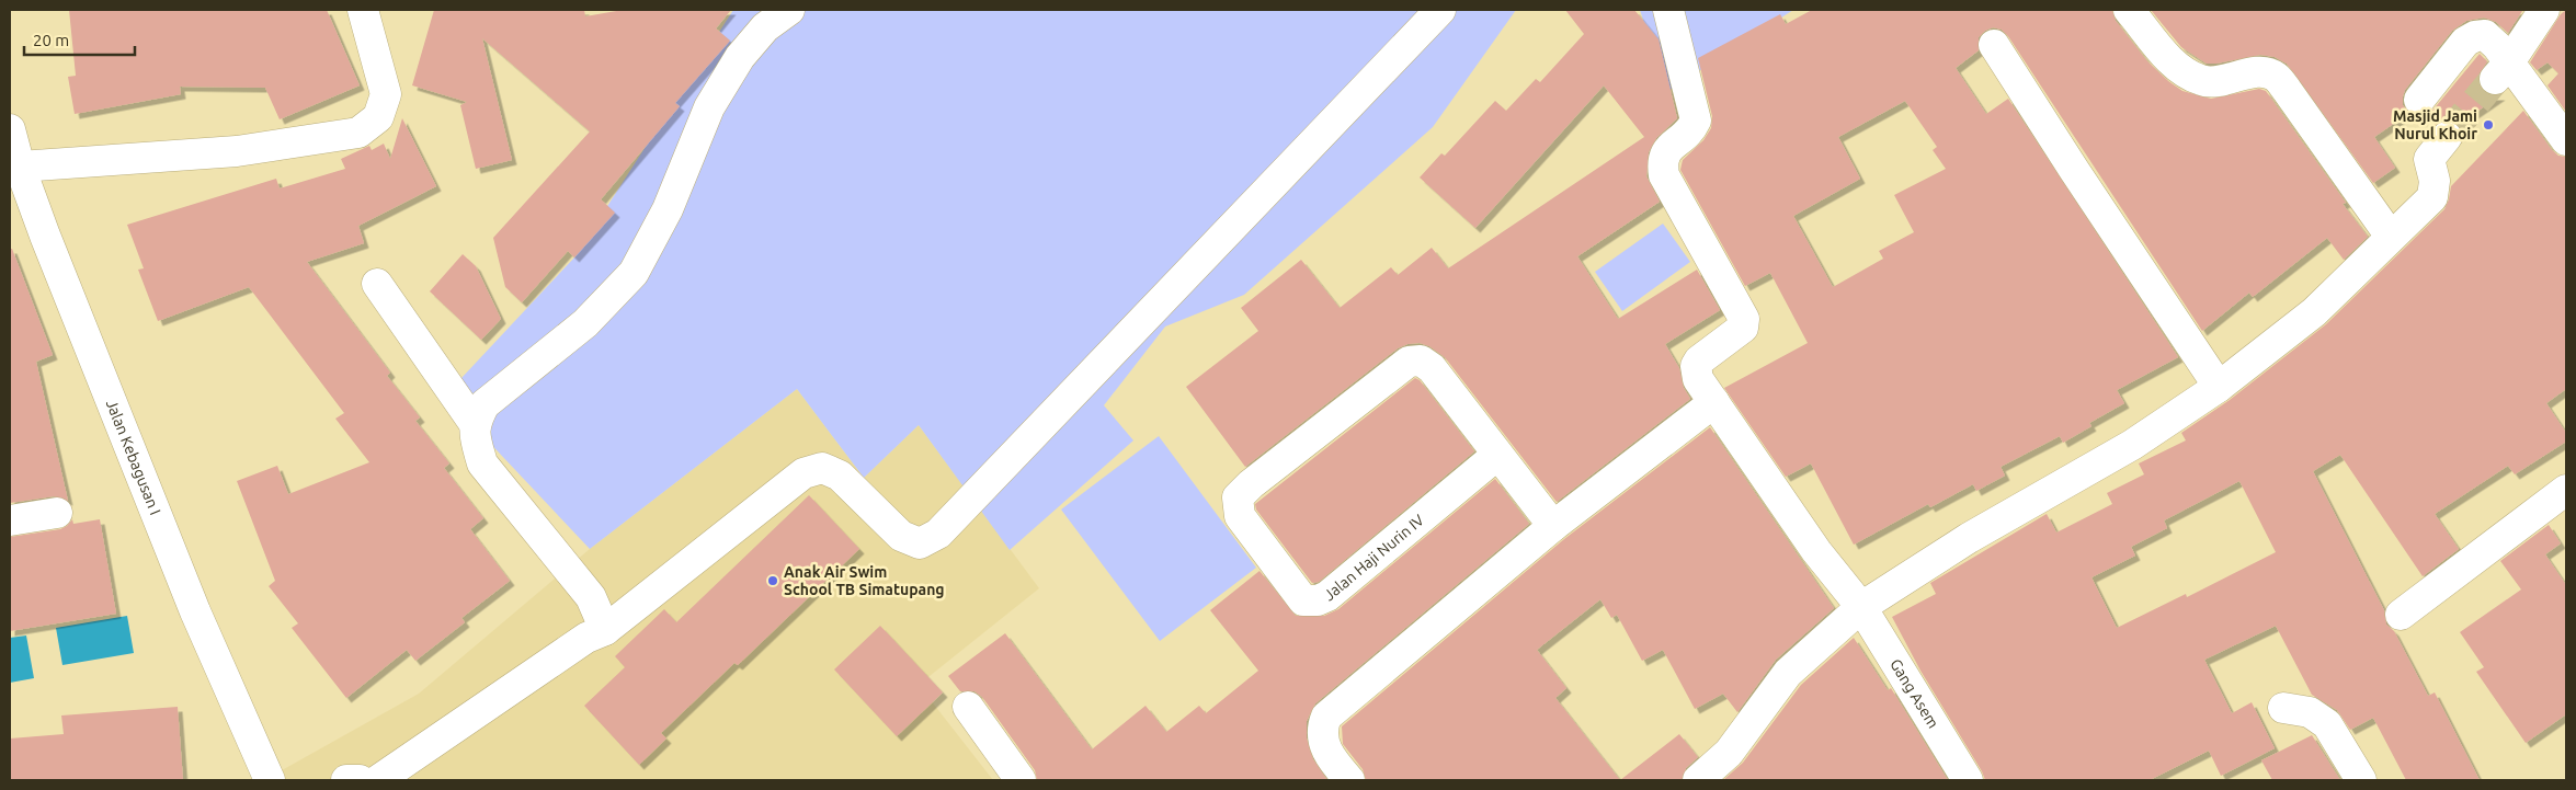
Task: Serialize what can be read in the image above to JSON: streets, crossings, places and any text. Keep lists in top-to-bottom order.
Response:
{
  "streets": {
    "street": ["Jalan Kebagusan I", "Jalan Haji Nurin IV", "Gang Asem"]
  },
  "places": ["Masjid Jami Nurul Khoir", "Anak Air Swim School TB Simatupang"],
  "scale_bar": "20 m"
}
